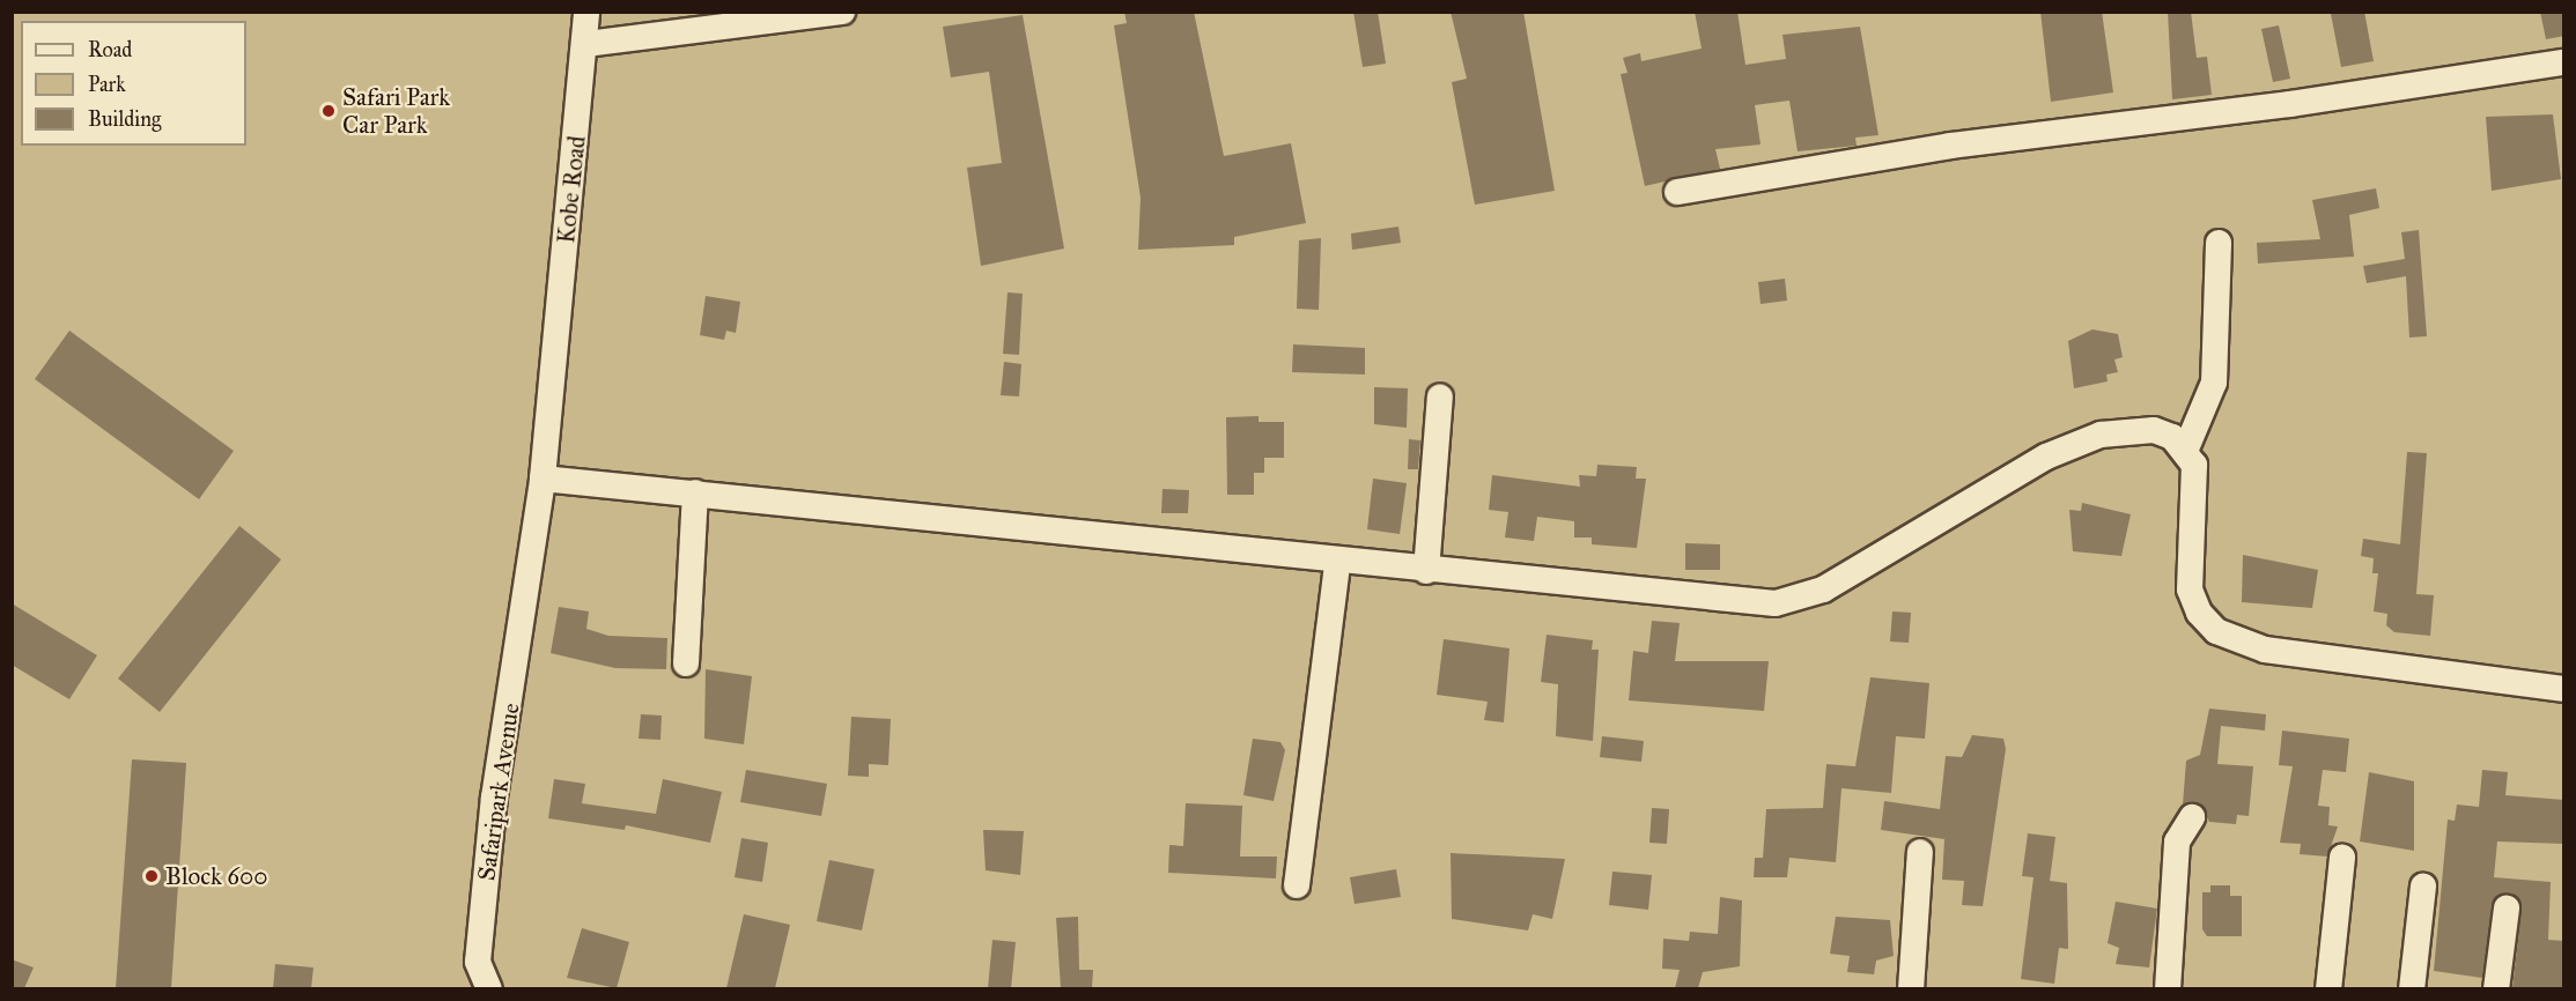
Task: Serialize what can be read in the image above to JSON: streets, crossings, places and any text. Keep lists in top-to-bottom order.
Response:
{
  "streets": {
    "street": ["Kobe Road", "Safaripark Avenue"]
  },
  "crossings": [
    ["Kobe Road", "Safaripark Avenue"]
  ],
  "places": ["Safari Park Car Park", "Block 600"],
  "legend": ["Road", "Park", "Building"]
}
